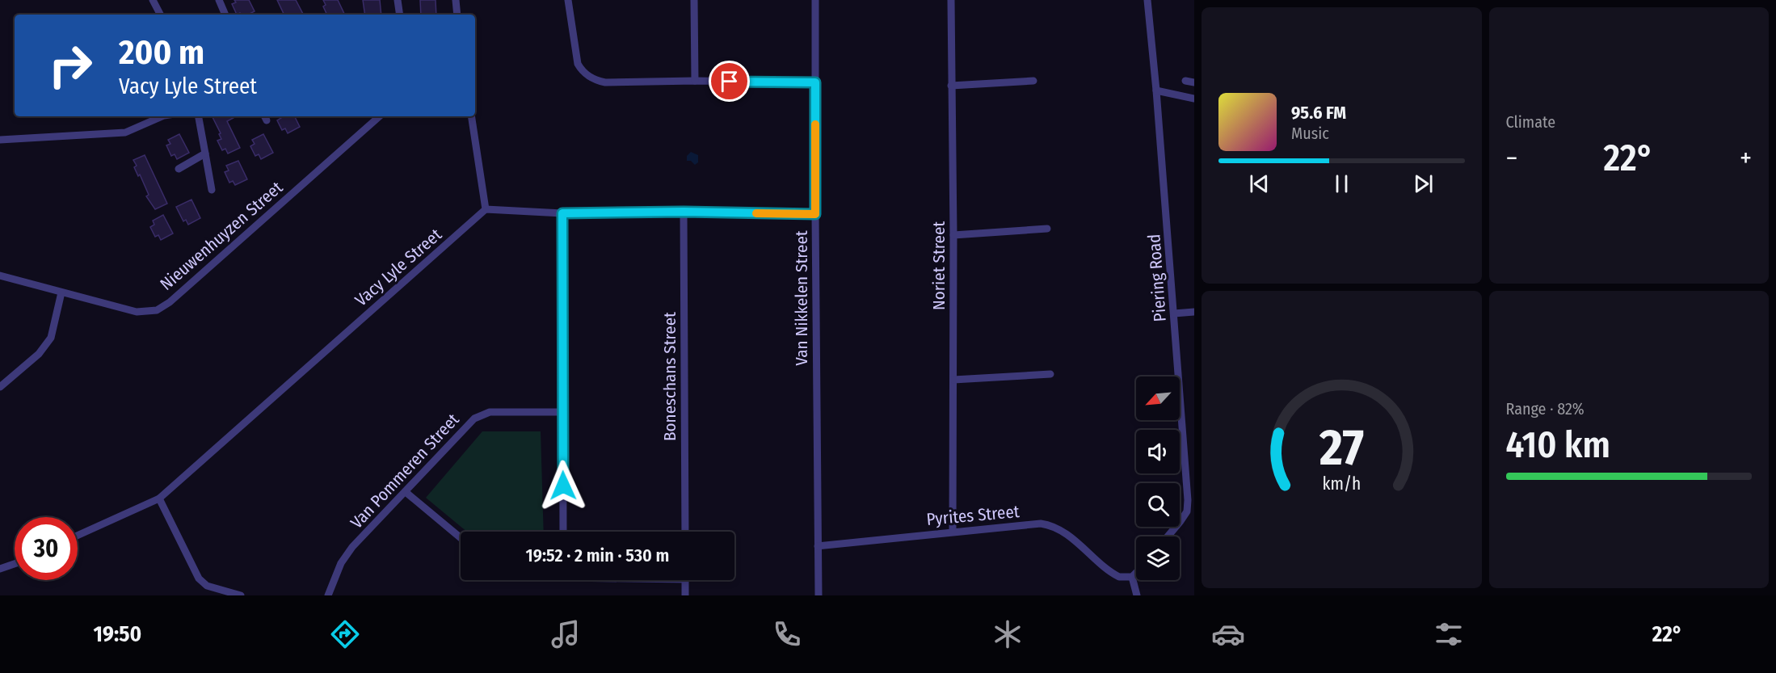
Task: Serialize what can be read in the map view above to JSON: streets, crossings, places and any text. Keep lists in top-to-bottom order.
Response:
{
  "streets": {
    "street": [
      "Nieuwenhuyzen Street",
      "Noriet Street",
      "Vacy Lyle Street",
      "Piering Road",
      "Van Nikkelen Street",
      "Boneschans Street",
      "Van Pommeren Street",
      "Pyrites Street"
    ]
  },
  "crossings": [
    ["Noriet Street", "Pyrites Street"],
    ["Van Nikkelen Street", "Pyrites Street"]
  ],
  "north": "bottom left",
  "page": {
    "tile": [
      "Climate",
      ["Range · 82%", "410 km"]
    ],
    "turn": ["200 m", "Vacy Lyle Street"],
    "song": ["95.6 FM", "Music"],
    "heat": ["−", "22°", "+"],
    "limit": "30",
    "trip": "19:52 · 2 min · 530 m",
    "tabs": ["19:50", "22°"],
    "gauge": ["27", "km/h"]
  }
}
